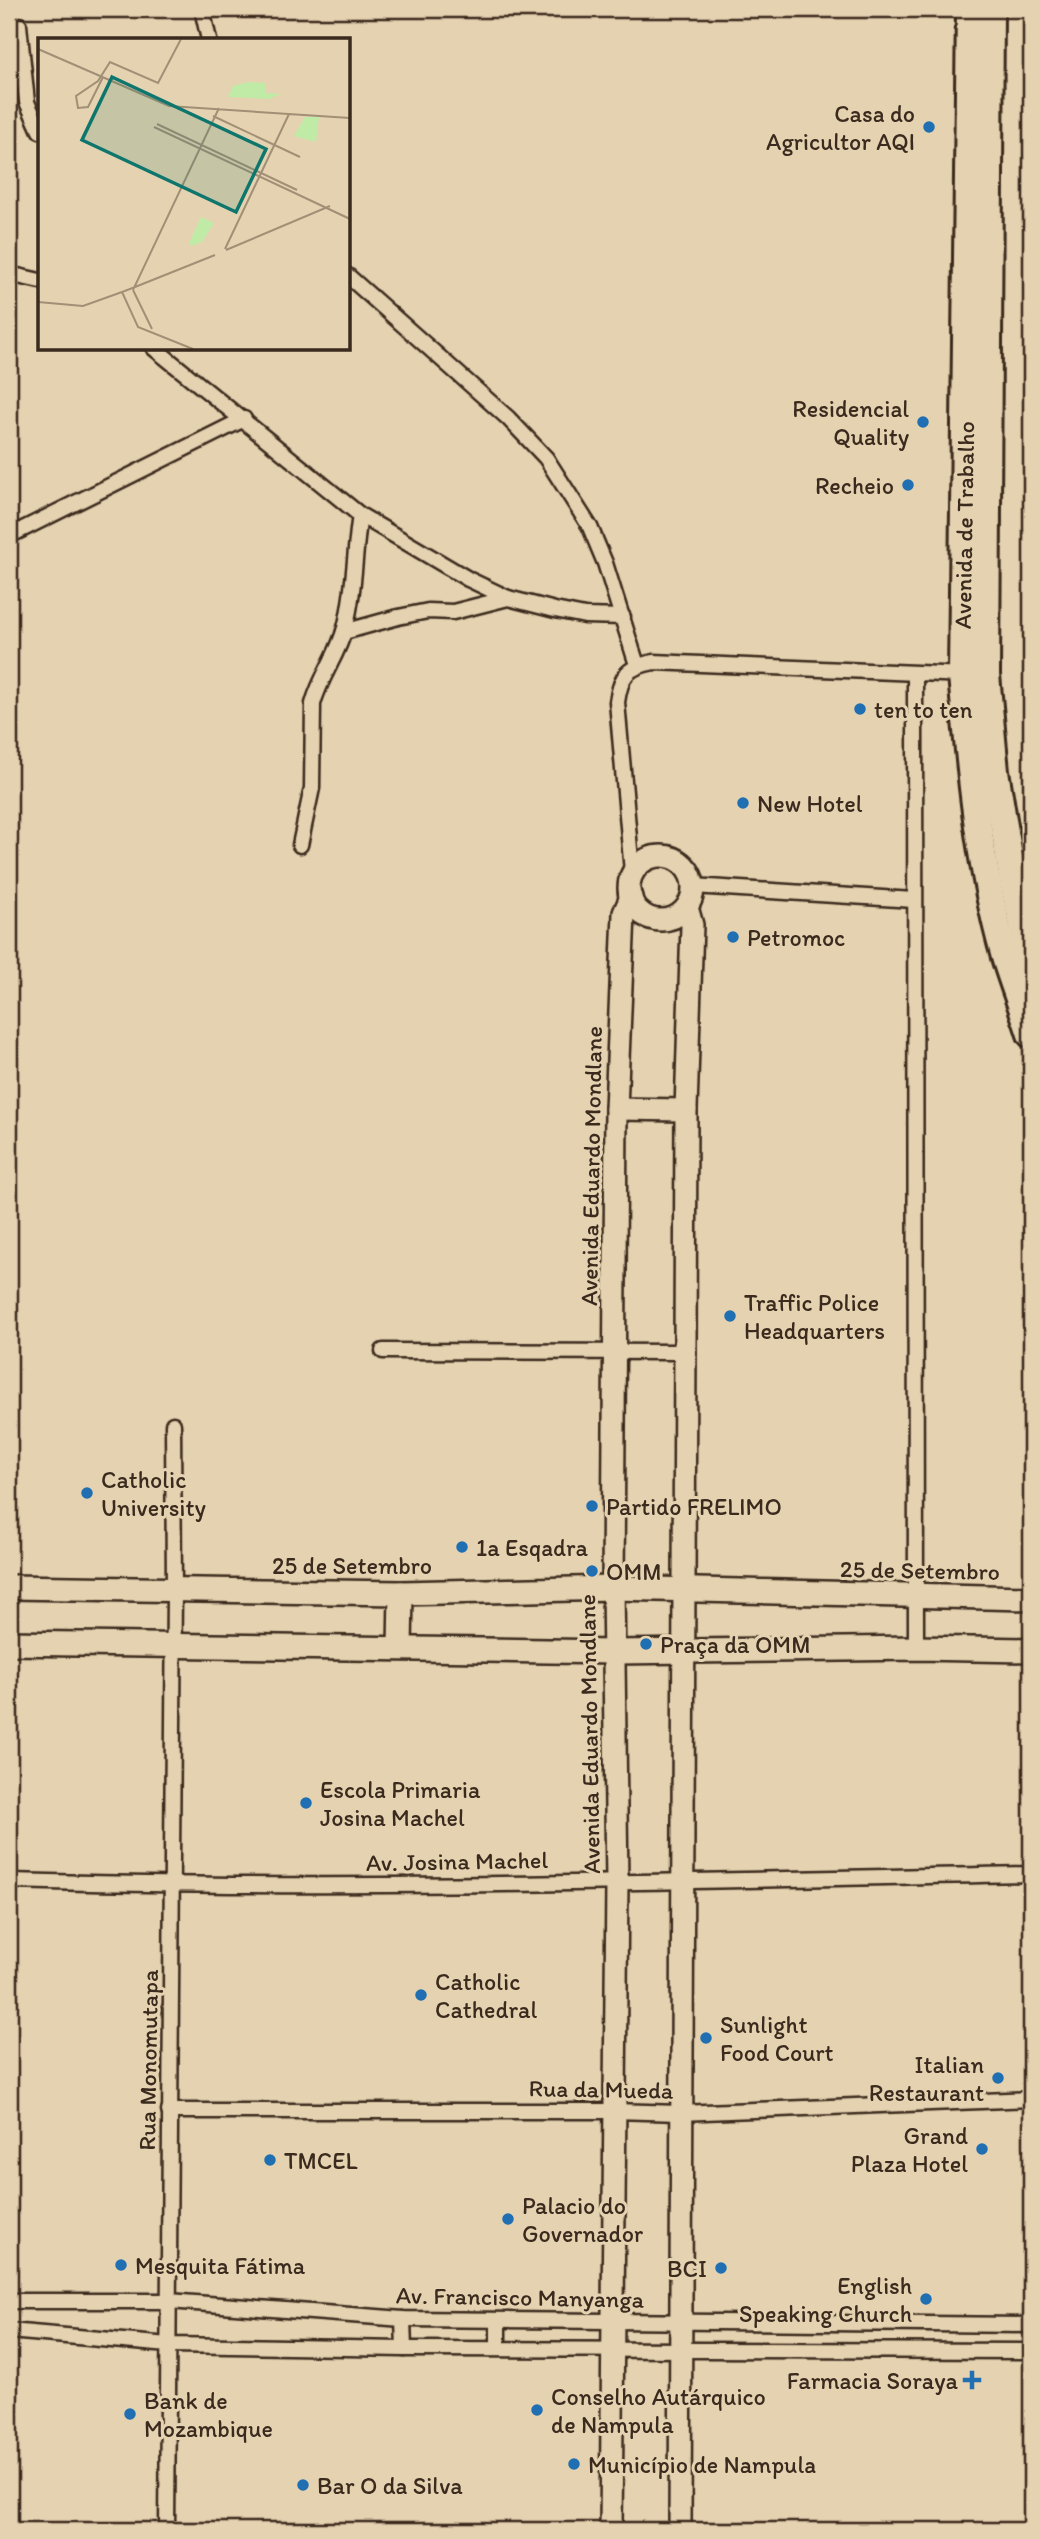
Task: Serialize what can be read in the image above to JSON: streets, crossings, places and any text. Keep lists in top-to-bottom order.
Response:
{
  "streets": {
    "highway": ["Avenida de Trabalho"],
    "main road": ["Avenida Eduardo Mondlane", "25 de Setembro"],
    "street": [
      "Av. Josina Machel",
      "Rua Monomutapa",
      "Rua da Mueda",
      "Av. Francisco Manyanga"
    ]
  },
  "crossings": [
    ["Avenida Eduardo Mondlane", "25 de Setembro"],
    ["Avenida Eduardo Mondlane", "Av. Josina Machel"],
    ["Avenida Eduardo Mondlane", "Rua da Mueda"],
    ["Avenida Eduardo Mondlane", "Av. Francisco Manyanga"],
    ["25 de Setembro", "Rua Monomutapa"],
    ["Av. Josina Machel", "Rua Monomutapa"],
    ["Rua Monomutapa", "Rua da Mueda"],
    ["Rua Monomutapa", "Av. Francisco Manyanga"]
  ],
  "places": {
    "other": [
      "Casa do Agricultor AQI",
      "Residencial Quality",
      "Recheio",
      "ten to ten",
      "New Hotel",
      "Petromoc",
      "Traffic Police Headquarters",
      "Catholic University",
      "Partido FRELIMO",
      "1a Esqadra",
      "OMM",
      "Praça da OMM",
      "Escola Primaria Josina Machel",
      "Catholic Cathedral",
      "Sunlight Food Court",
      "Italian Restaurant",
      "Grand Plaza Hotel",
      "TMCEL",
      "Palacio do Governador",
      "Mesquita Fátima",
      "BCI",
      "English Speaking Church",
      "Conselho Autárquico de Nampula",
      "Bank de Mozambique",
      "Município de Nampula",
      "Bar O da Silva"
    ],
    "health": ["Farmacia Soraya"]
  }
}
